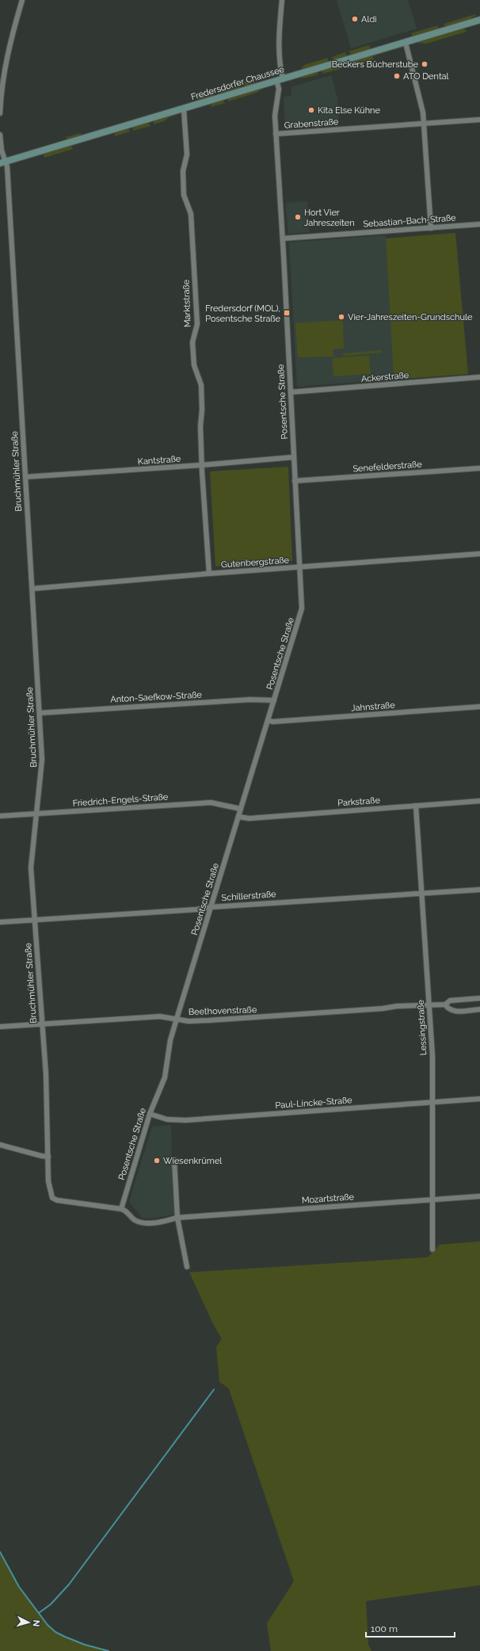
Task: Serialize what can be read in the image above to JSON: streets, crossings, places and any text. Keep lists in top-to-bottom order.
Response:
{
  "streets": {
    "main road": ["Fredersdorfer Chaussee"],
    "street": [
      "Grabenstraße",
      "Sebastian-Bach-Straße",
      "Marktstraße",
      "Ackerstraße",
      "Posentsche Straße",
      "Kantstraße",
      "Senefelderstraße",
      "Bruchmühler Straße",
      "Gutenbergstraße",
      "Anton-Saefkow-Straße",
      "Jahnstraße",
      "Friedrich-Engels-Straße",
      "Parkstraße",
      "Schillerstraße",
      "Beethovenstraße",
      "Lessingstraße",
      "Paul-Lincke-Straße",
      "Mozartstraße"
    ]
  },
  "crossings": [
    ["Fredersdorfer Chaussee", "Marktstraße"],
    ["Fredersdorfer Chaussee", "Posentsche Straße"],
    ["Fredersdorfer Chaussee", "Bruchmühler Straße"],
    ["Grabenstraße", "Posentsche Straße"],
    ["Sebastian-Bach-Straße", "Posentsche Straße"],
    ["Marktstraße", "Kantstraße"],
    ["Marktstraße", "Gutenbergstraße"],
    ["Ackerstraße", "Posentsche Straße"],
    ["Posentsche Straße", "Kantstraße"],
    ["Posentsche Straße", "Senefelderstraße"],
    ["Posentsche Straße", "Bruchmühler Straße"],
    ["Posentsche Straße", "Gutenbergstraße"],
    ["Posentsche Straße", "Anton-Saefkow-Straße"],
    ["Posentsche Straße", "Jahnstraße"],
    ["Posentsche Straße", "Friedrich-Engels-Straße"],
    ["Posentsche Straße", "Parkstraße"],
    ["Posentsche Straße", "Schillerstraße"],
    ["Posentsche Straße", "Beethovenstraße"],
    ["Posentsche Straße", "Paul-Lincke-Straße"],
    ["Kantstraße", "Bruchmühler Straße"],
    ["Bruchmühler Straße", "Gutenbergstraße"],
    ["Bruchmühler Straße", "Anton-Saefkow-Straße"],
    ["Bruchmühler Straße", "Friedrich-Engels-Straße"],
    ["Bruchmühler Straße", "Schillerstraße"],
    ["Bruchmühler Straße", "Beethovenstraße"],
    ["Parkstraße", "Lessingstraße"],
    ["Schillerstraße", "Lessingstraße"],
    ["Beethovenstraße", "Lessingstraße"],
    ["Lessingstraße", "Paul-Lincke-Straße"],
    ["Lessingstraße", "Mozartstraße"]
  ],
  "places": {
    "other": [
      "Aldi",
      "Beckers Bücherstube",
      "ATO Dental",
      "Kita Else Kühne",
      "Hort Vier Jahreszeiten",
      "Vier-Jahreszeiten-Grundschule",
      "Wiesenkrümel"
    ],
    "transit": ["Fredersdorf (MOL), Posentsche Straße"]
  },
  "scale_bar": "100 m",
  "north": "right"
}
